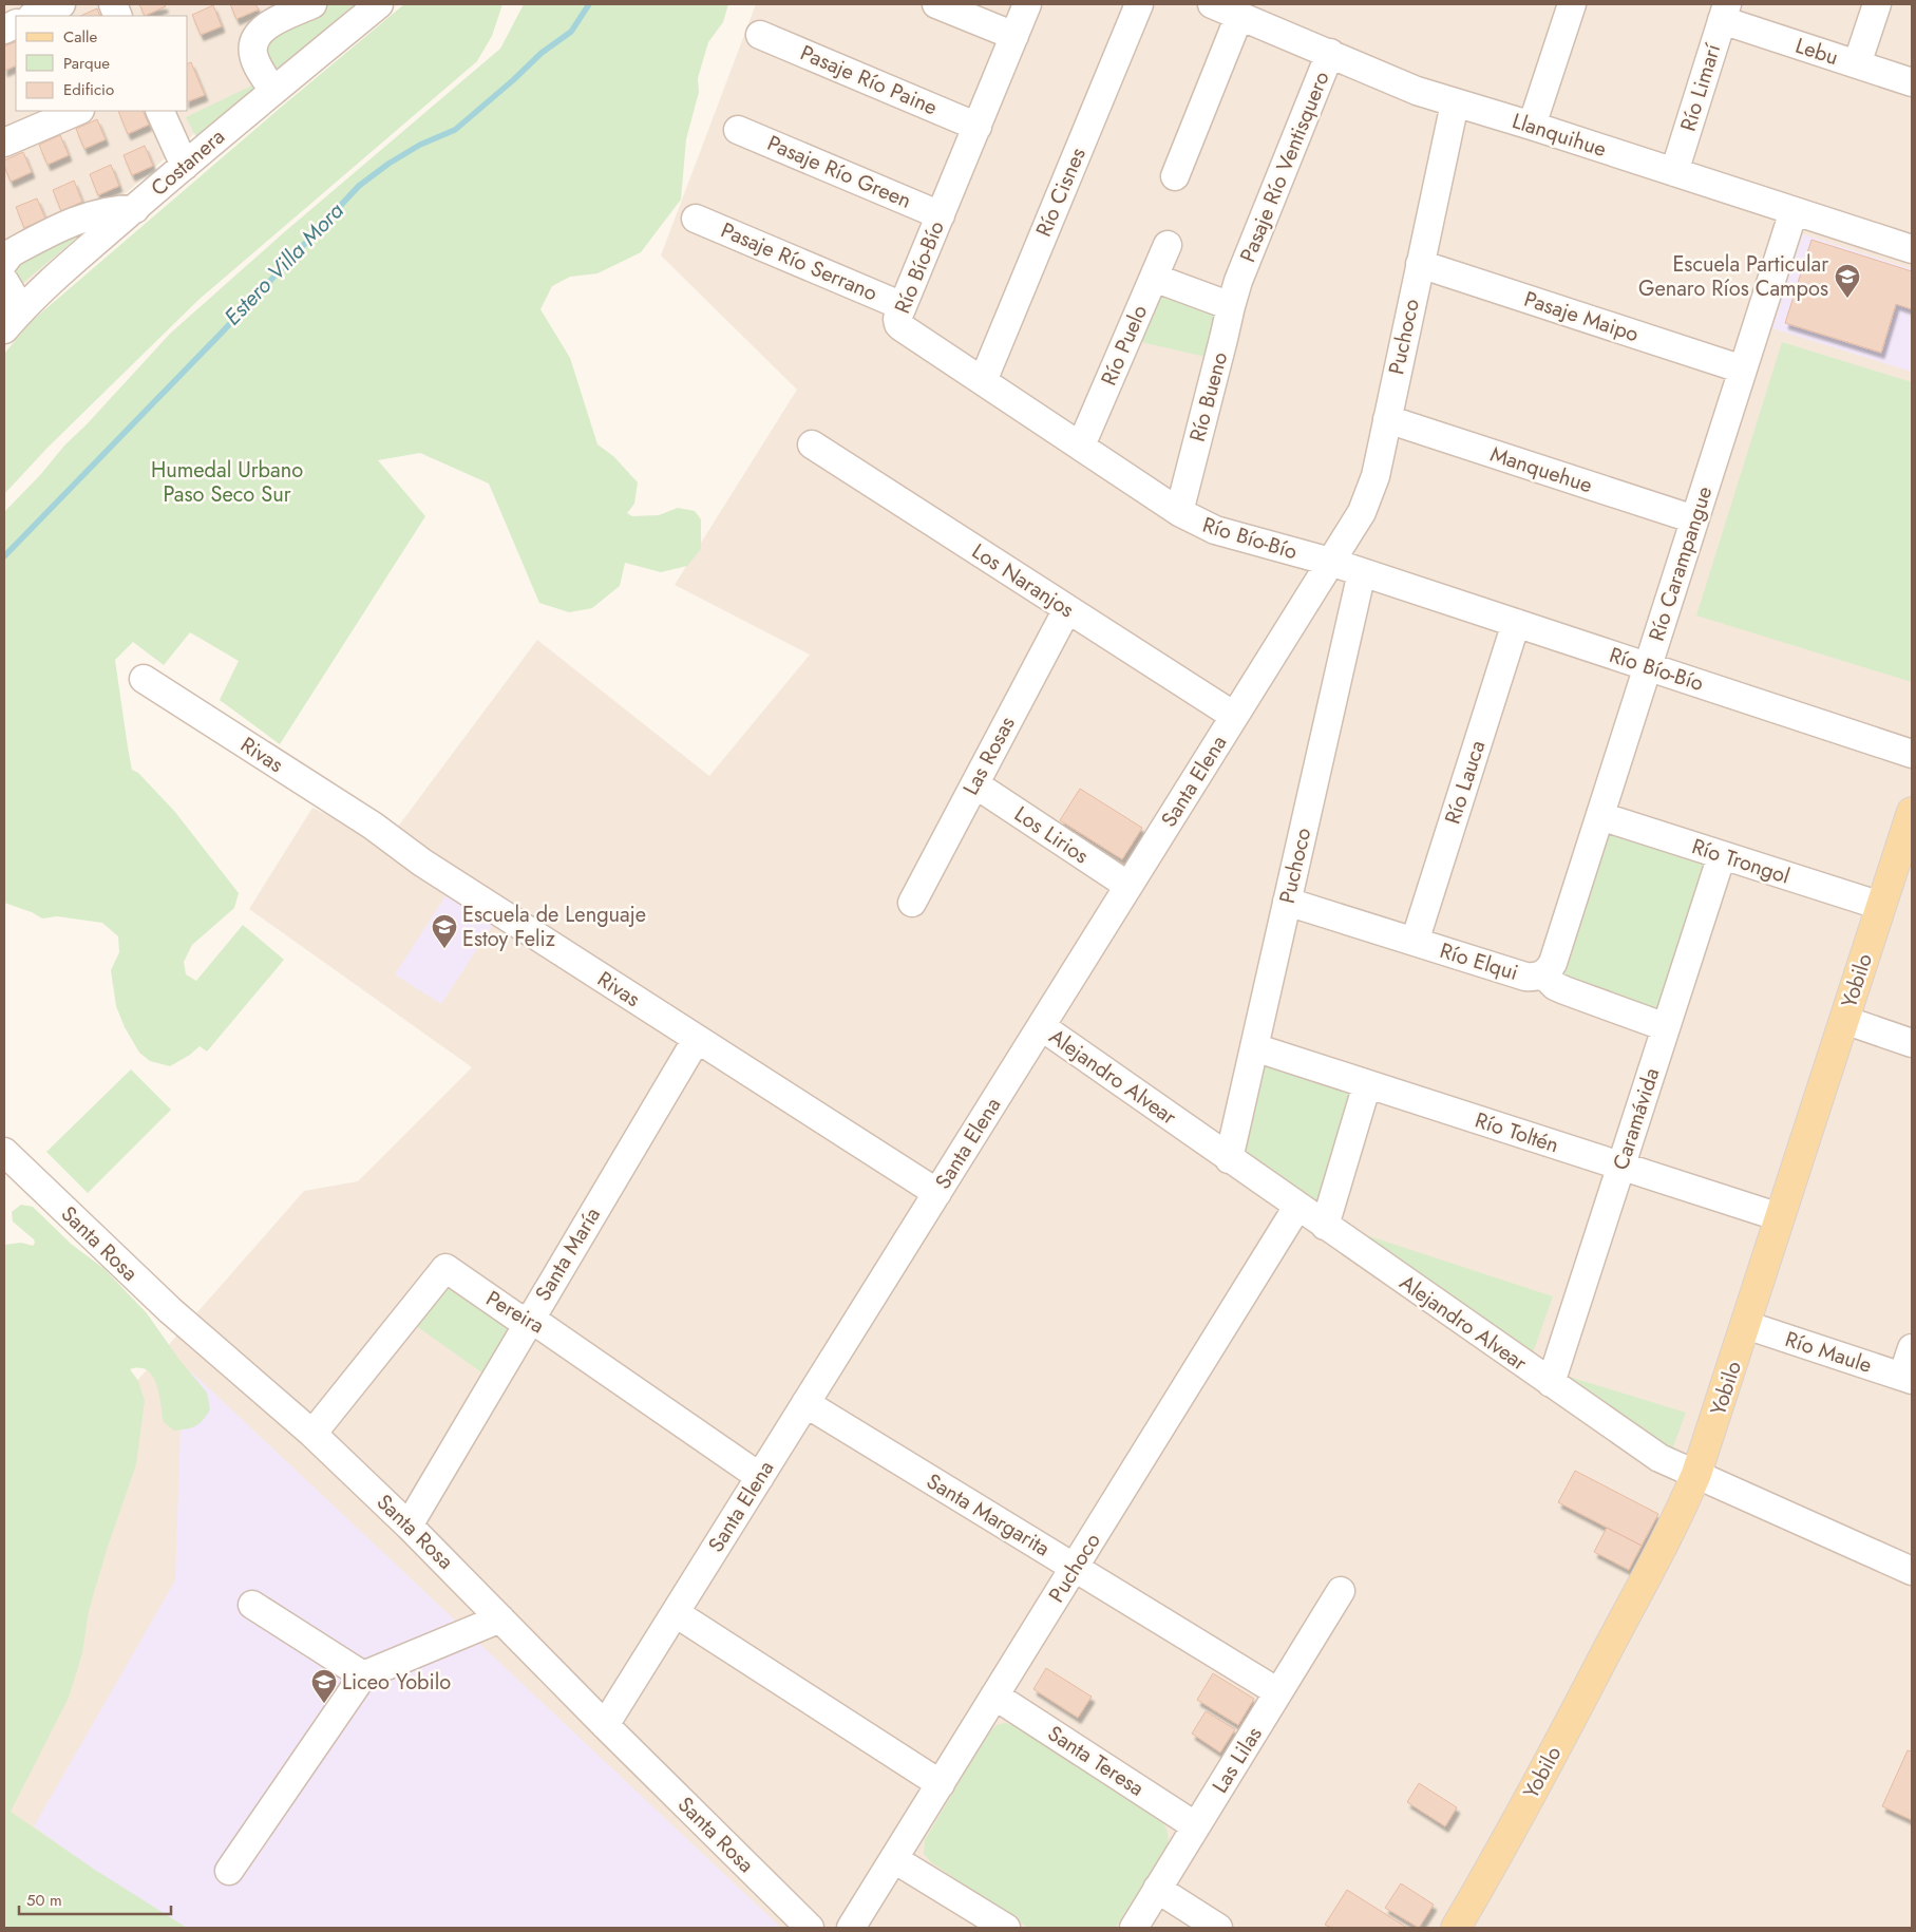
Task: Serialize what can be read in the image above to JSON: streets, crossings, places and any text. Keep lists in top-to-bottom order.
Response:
{
  "streets": {
    "main road": ["Yobilo"],
    "street": [
      "Lebu",
      "Pasaje Río Paine",
      "Río Limarí",
      "Llanquihue",
      "Costanera",
      "Pasaje Río Ventisquero",
      "Pasaje Río Green",
      "Río Cisnes",
      "Pasaje Río Serrano",
      "Río Bío-Bío",
      "Pasaje Maipo",
      "Puchoco",
      "Río Puelo",
      "Río Bueno",
      "Manquehue",
      "Río Carampangue",
      "Los Naranjos",
      "Rivas",
      "Las Rosas",
      "Santa Elena",
      "Río Lauca",
      "Los Lirios",
      "Río Trongol",
      "Río Elqui",
      "Alejandro Alvear",
      "Caramávida",
      "Río Toltén",
      "Santa Rosa",
      "Santa María",
      "Pereira",
      "Río Maule",
      "Santa Margarita",
      "Las Lilas",
      "Santa Teresa"
    ]
  },
  "crossings": [
    ["Lebu", "Río Limarí"],
    ["Pasaje Río Paine", "Río Bío-Bío"],
    ["Río Limarí", "Llanquihue"],
    ["Llanquihue", "Pasaje Río Ventisquero"],
    ["Llanquihue", "Puchoco"],
    ["Llanquihue", "Río Carampangue"],
    ["Pasaje Río Ventisquero", "Río Bueno"],
    ["Pasaje Río Green", "Río Bío-Bío"],
    ["Río Cisnes", "Río Bío-Bío"],
    ["Pasaje Río Serrano", "Río Bío-Bío"],
    ["Río Bío-Bío", "Puchoco"],
    ["Río Bío-Bío", "Río Puelo"],
    ["Río Bío-Bío", "Río Bueno"],
    ["Río Bío-Bío", "Río Carampangue"],
    ["Río Bío-Bío", "Santa Elena"],
    ["Río Bío-Bío", "Río Lauca"],
    ["Pasaje Maipo", "Puchoco"],
    ["Pasaje Maipo", "Río Carampangue"],
    ["Puchoco", "Manquehue"],
    ["Puchoco", "Santa Elena"],
    ["Puchoco", "Río Elqui"],
    ["Puchoco", "Alejandro Alvear"],
    ["Puchoco", "Río Toltén"],
    ["Puchoco", "Santa Margarita"],
    ["Puchoco", "Santa Teresa"],
    ["Manquehue", "Río Carampangue"],
    ["Río Carampangue", "Río Trongol"],
    ["Río Carampangue", "Río Elqui"],
    ["Los Naranjos", "Las Rosas"],
    ["Los Naranjos", "Santa Elena"],
    ["Rivas", "Santa Elena"],
    ["Rivas", "Santa María"],
    ["Las Rosas", "Los Lirios"],
    ["Santa Elena", "Los Lirios"],
    ["Santa Elena", "Alejandro Alvear"],
    ["Santa Elena", "Santa Rosa"],
    ["Santa Elena", "Pereira"],
    ["Santa Elena", "Santa Margarita"],
    ["Río Lauca", "Río Elqui"],
    ["Río Trongol", "Yobilo"],
    ["Río Trongol", "Caramávida"],
    ["Río Elqui", "Caramávida"],
    ["Yobilo", "Alejandro Alvear"],
    ["Yobilo", "Río Toltén"],
    ["Yobilo", "Río Maule"],
    ["Alejandro Alvear", "Caramávida"],
    ["Caramávida", "Río Toltén"],
    ["Santa Rosa", "Santa María"],
    ["Santa Rosa", "Pereira"],
    ["Santa María", "Pereira"],
    ["Santa Margarita", "Las Lilas"],
    ["Las Lilas", "Santa Teresa"]
  ],
  "water": ["Estero Villa Mora"],
  "parks": ["Humedal Urbano Paso Seco Sur"],
  "places": {
    "school or university": ["Escuela Particular Genaro Ríos Campos", "Escuela de Lenguaje Estoy Feliz", "Liceo Yobilo"]
  },
  "legend": ["Calle", "Parque", "Edificio"],
  "scale_bar": "50 m"
}
